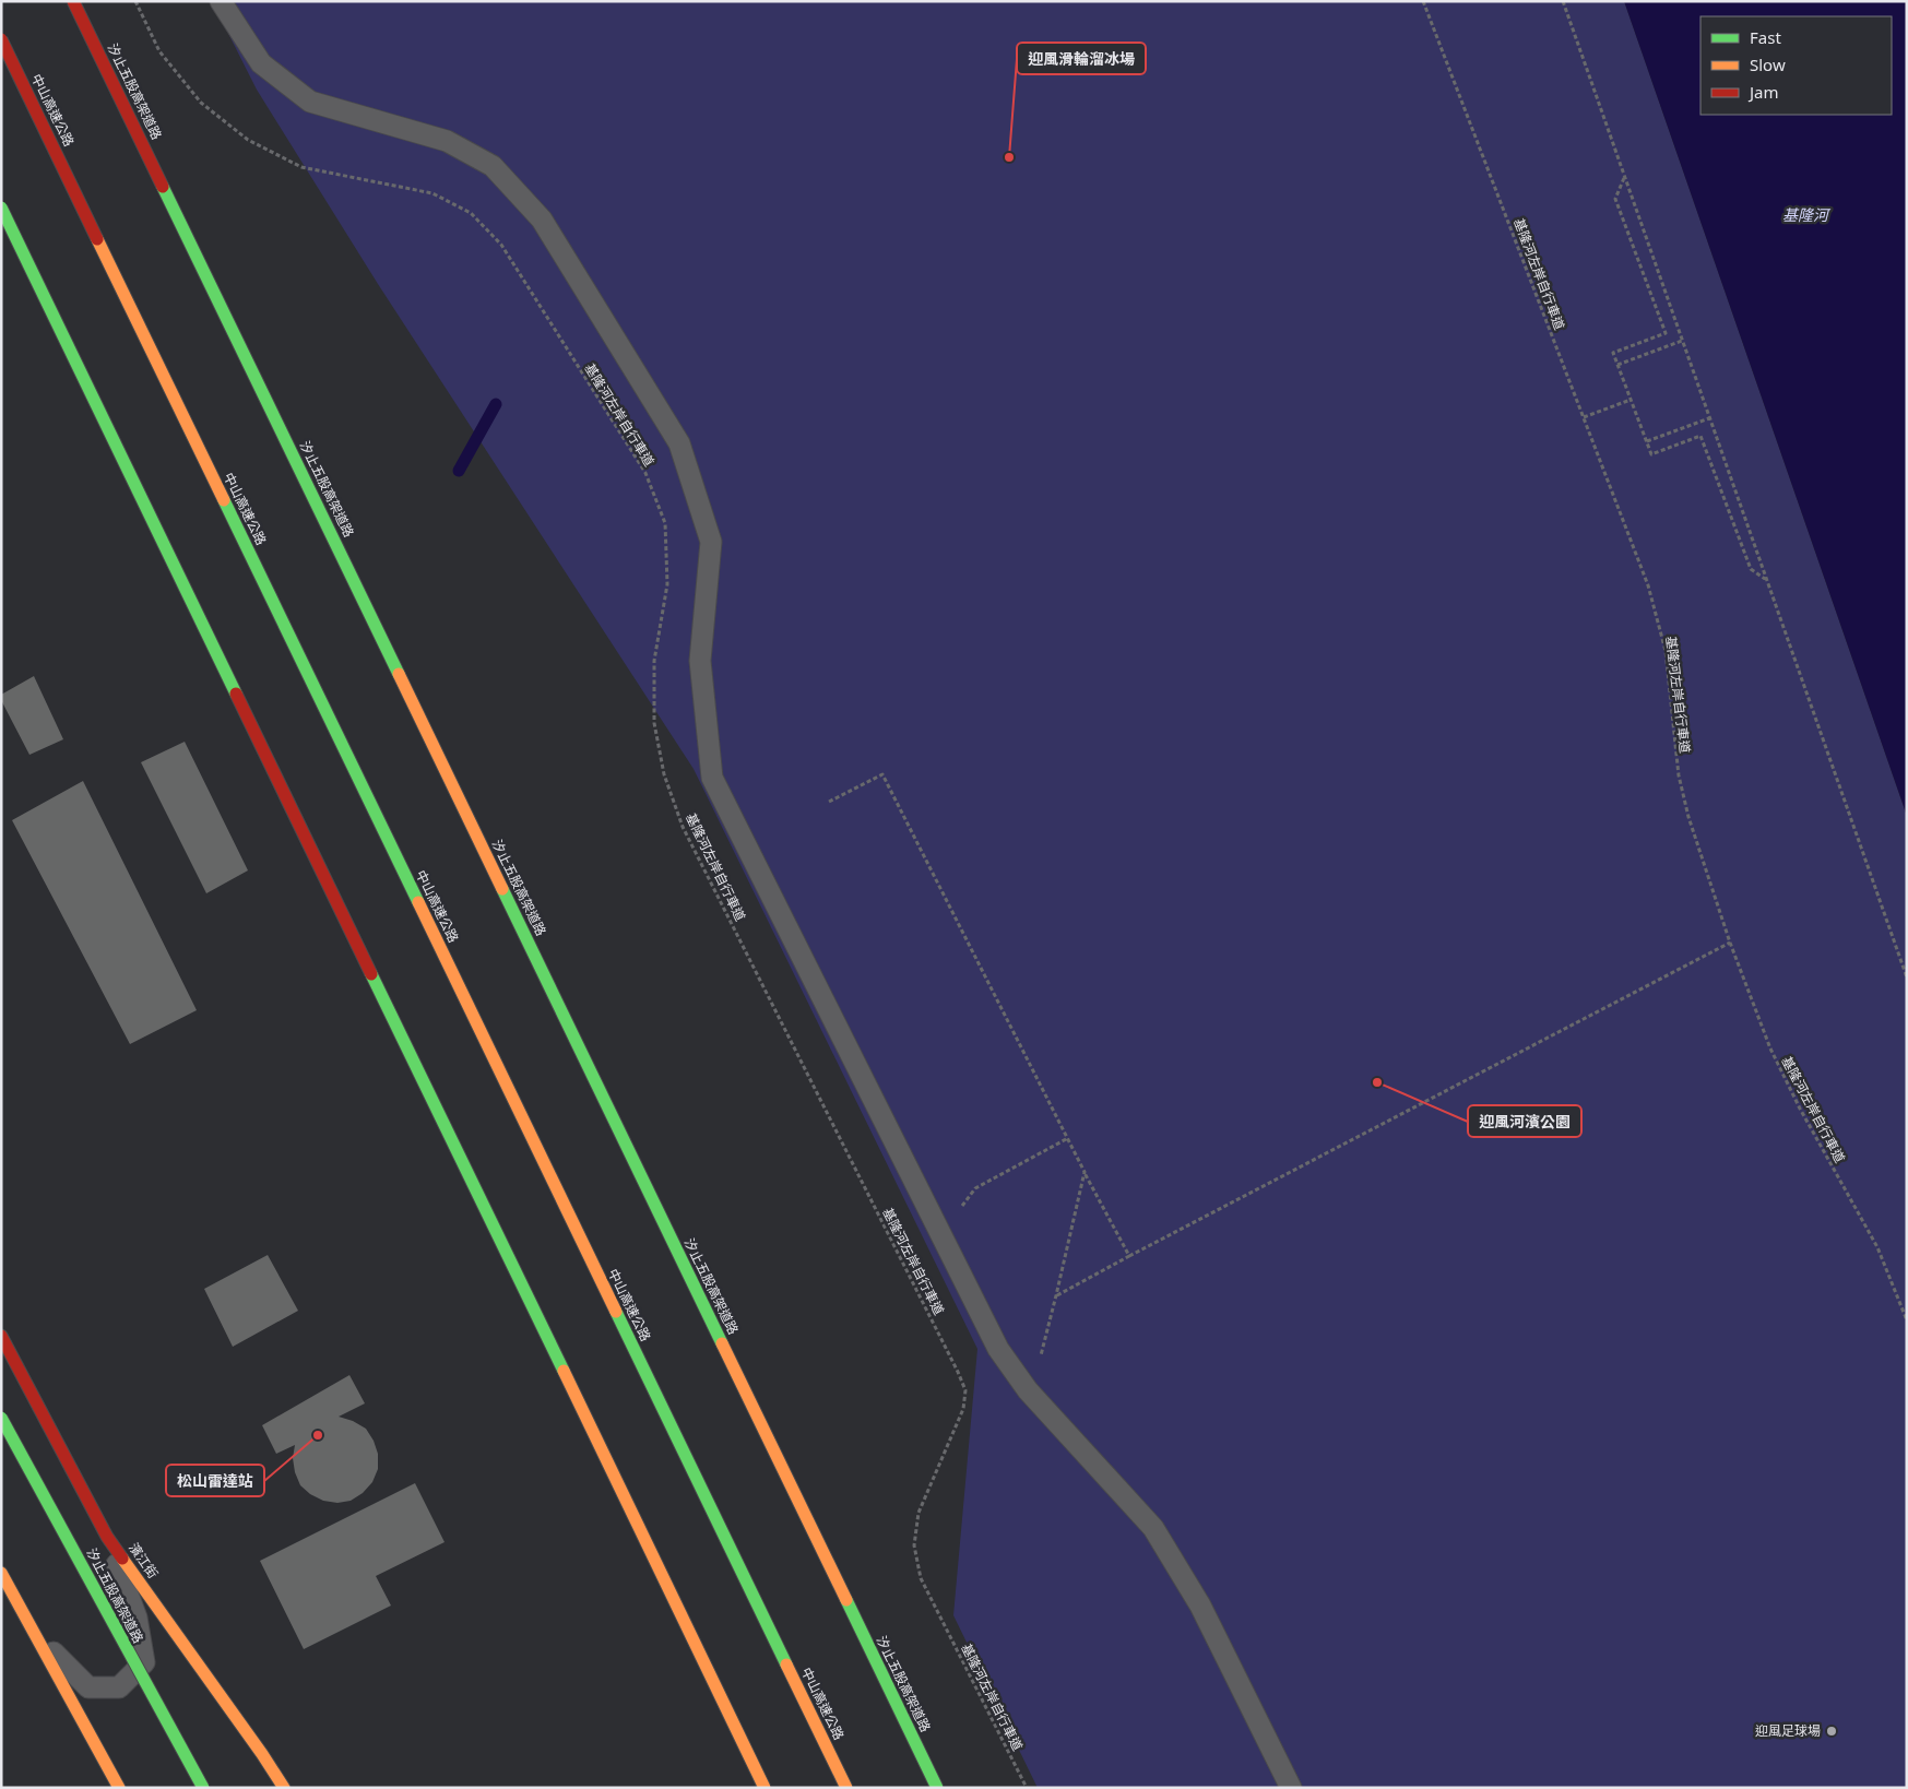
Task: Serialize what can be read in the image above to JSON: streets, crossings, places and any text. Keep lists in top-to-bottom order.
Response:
{
  "streets": {
    "main road": ["汐止五股高架道路", "中山高速公路", "濱江街"],
    "path": ["基隆河左岸自行車道"]
  },
  "water": ["基隆河"],
  "places": [
    "迎風滑輪溜冰場",
    "迎風河濱公園",
    "松山雷達站",
    "迎風足球場"
  ],
  "legend": ["Fast", "Slow", "Jam"]
}
